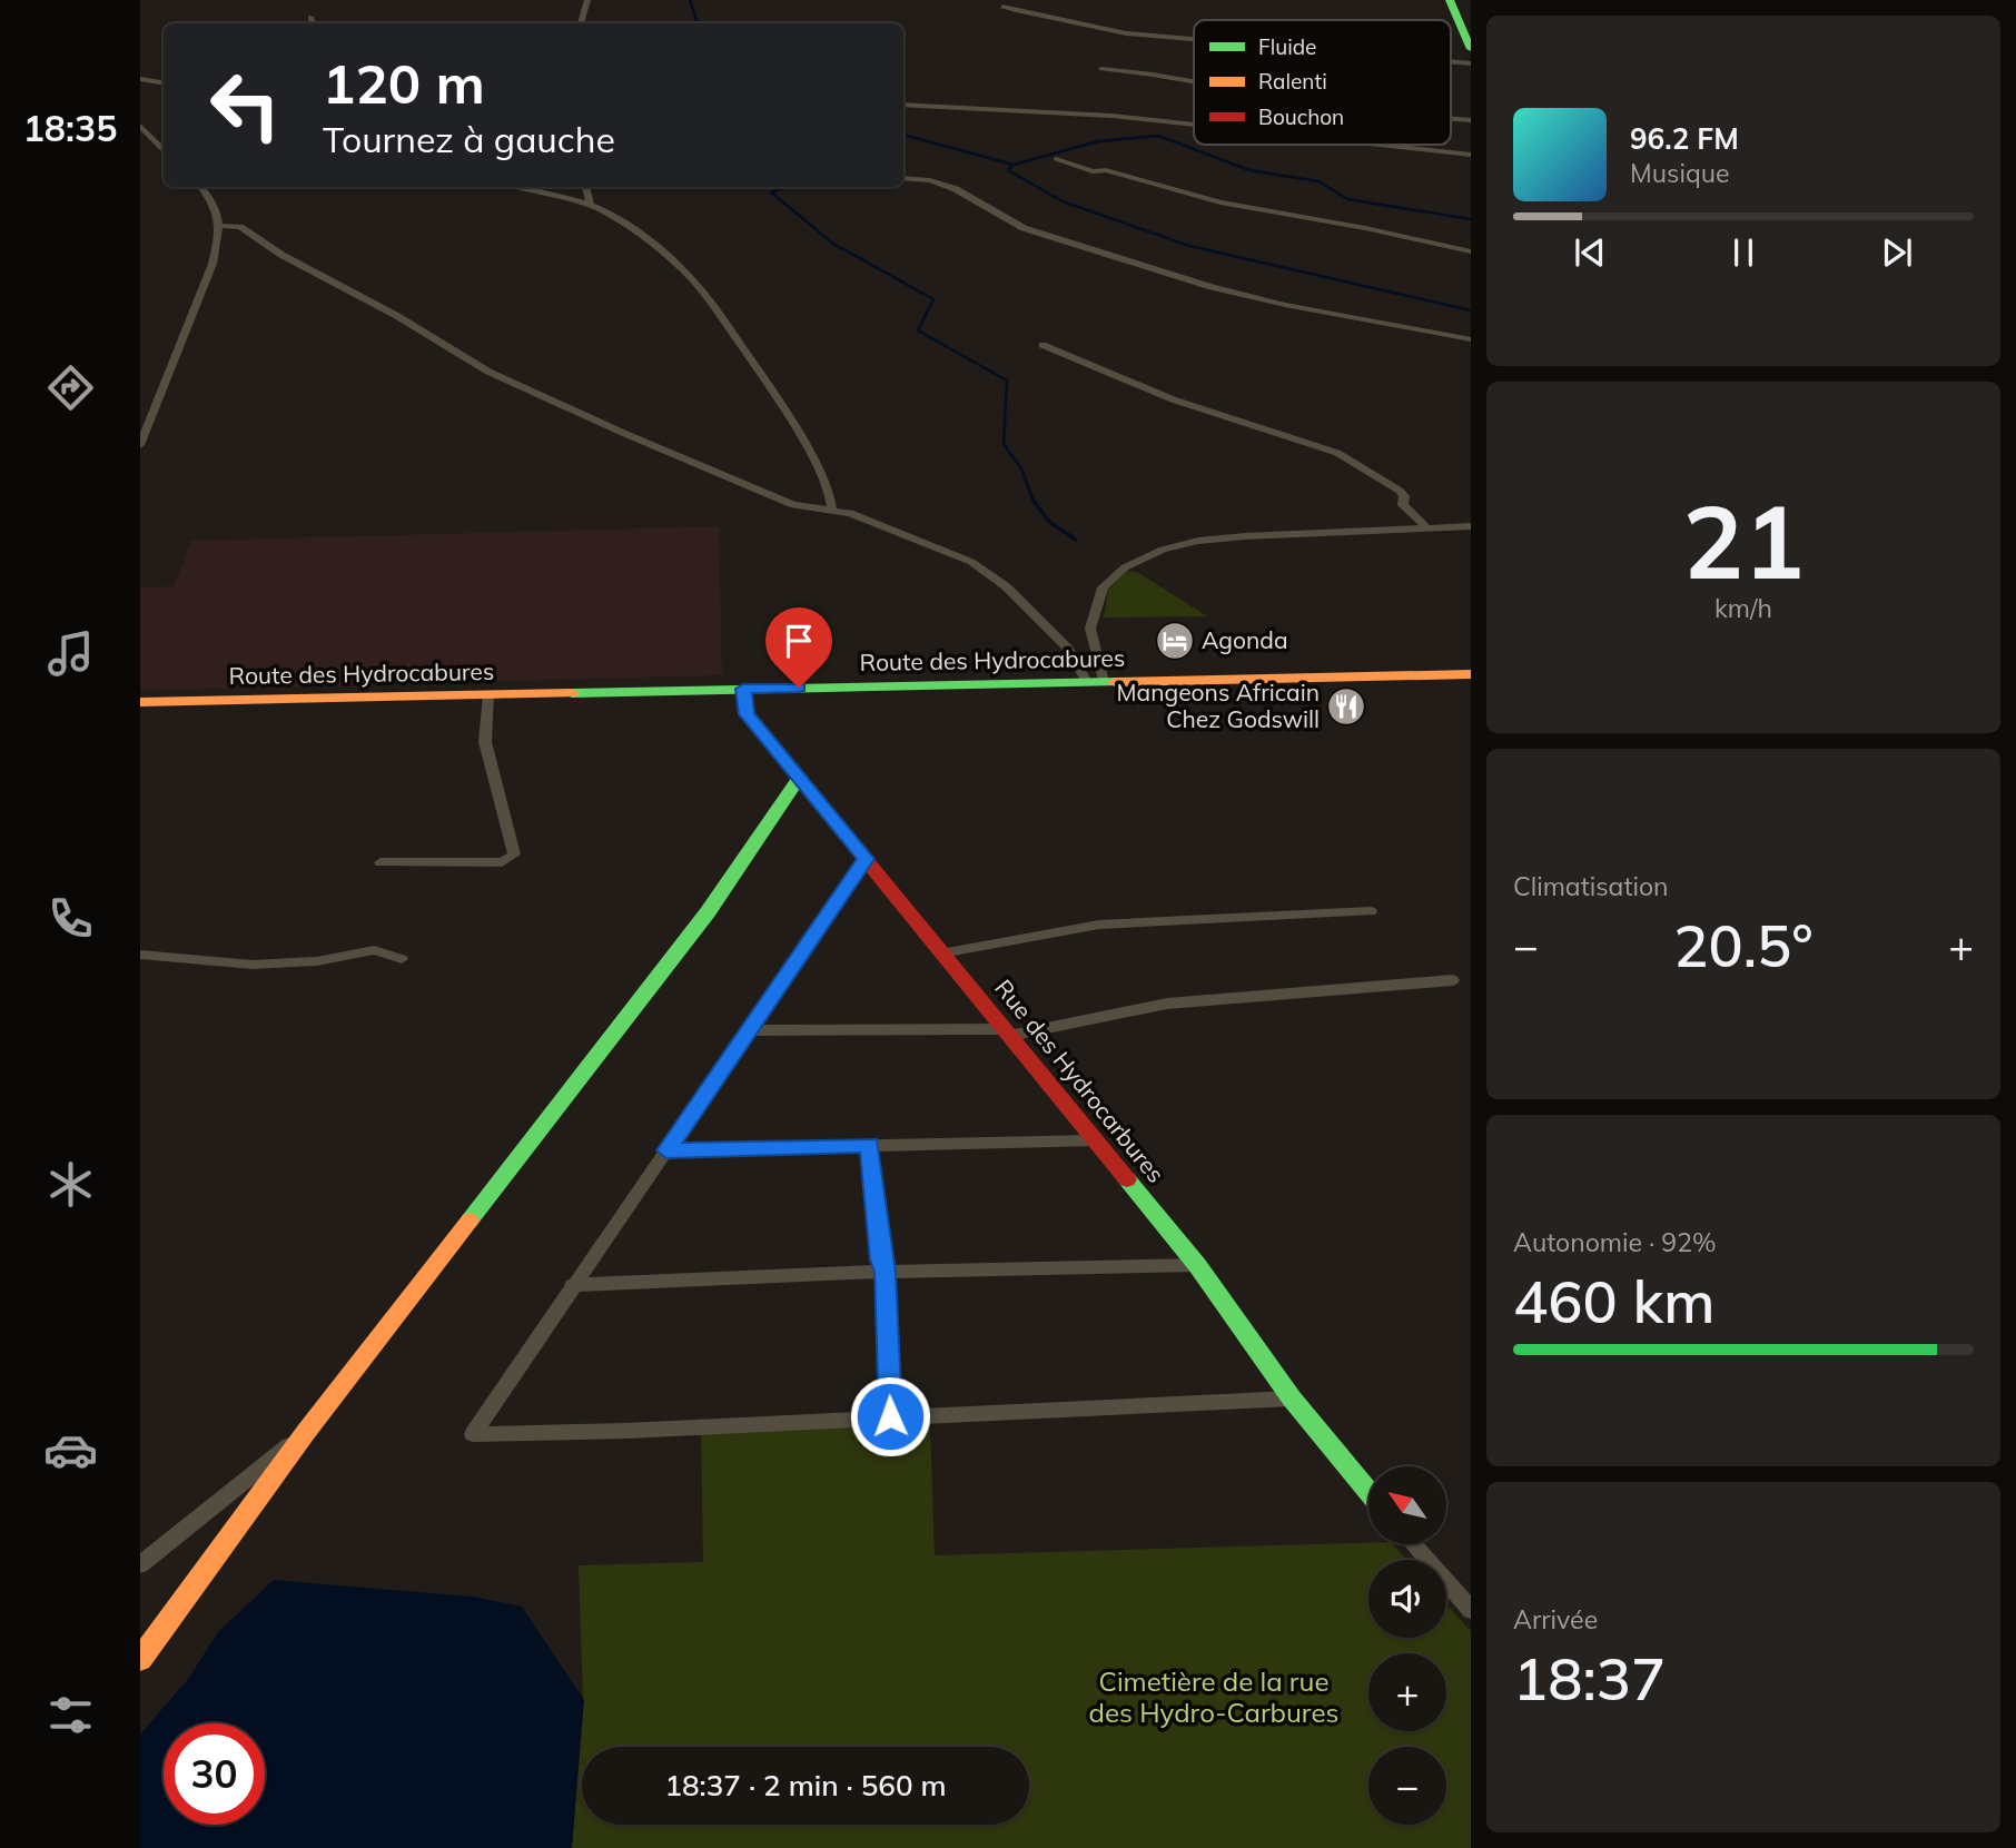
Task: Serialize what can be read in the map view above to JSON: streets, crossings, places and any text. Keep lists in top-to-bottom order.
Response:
{
  "streets": {
    "street": ["Route des Hydrocabures", "Rue des Hydrocarbures"]
  },
  "crossings": [
    ["Route des Hydrocabures", "Rue des Hydrocarbures"]
  ],
  "parks": ["Cimetière de la rue des Hydro-Carbures"],
  "places": {
    "hotel": ["Agonda"],
    "restaurant": ["Mangeons Africain Chez Godswill"]
  },
  "legend": ["Fluide", "Ralenti", "Bouchon"],
  "north": "top left",
  "page": {
    "tabs": "18:35",
    "turn": ["120 m", "Tournez à gauche"],
    "song": ["96.2 FM", "Musique"],
    "tile": [
      ["21", "km/h"],
      "Climatisation",
      ["Autonomie · 92%", "460 km"],
      ["Arrivée", "18:37"]
    ],
    "heat": ["−", "20.5°", "+"],
    "map_buttons": ["+", "−"],
    "limit": "30",
    "trip": "18:37 · 2 min · 560 m"
  }
}
